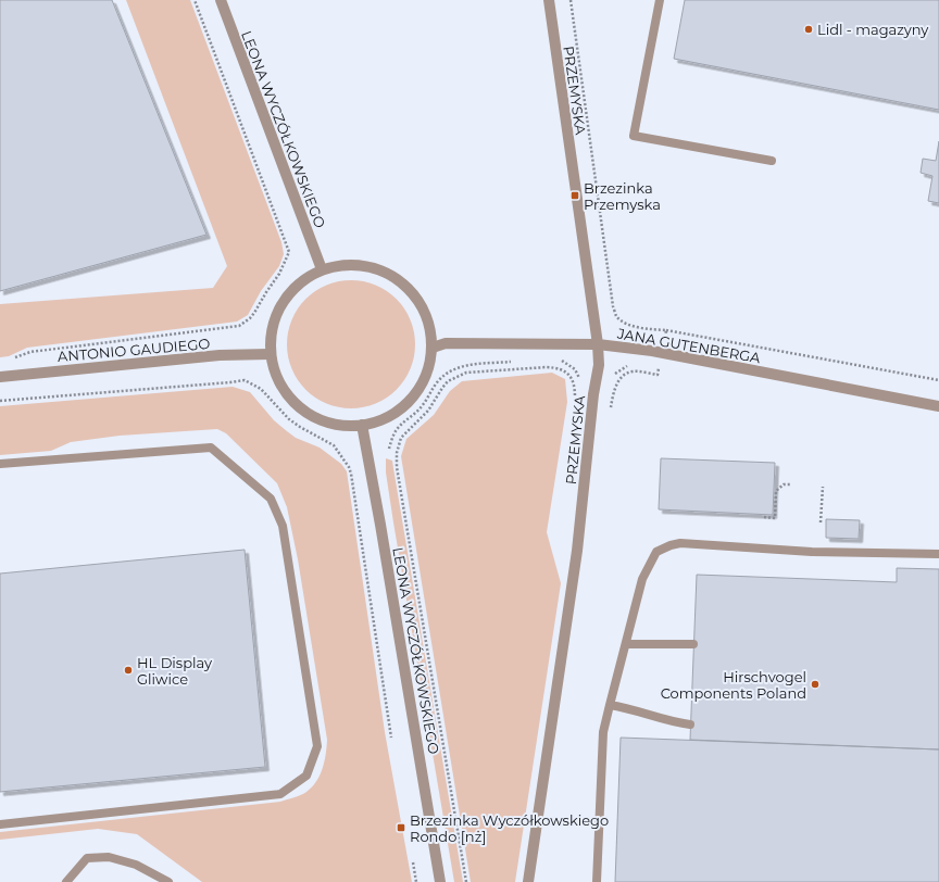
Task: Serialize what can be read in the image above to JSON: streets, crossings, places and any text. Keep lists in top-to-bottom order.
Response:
{
  "streets": {
    "street": [
      "PRZEMYSKA",
      "LEONA WYCZÓŁKOWSKIEGO",
      "JANA GUTENBERGA",
      "ANTONIO GAUDIEGO"
    ]
  },
  "crossings": [
    ["PRZEMYSKA", "JANA GUTENBERGA"]
  ],
  "places": {
    "other": ["Lidl - magazyny", "HL Display Gliwice", "Hirschvogel Components Poland"],
    "transit": ["Brzezinka Przemyska", "Brzezinka Wyczółkowskiego Rondo [nż]"]
  }
}
